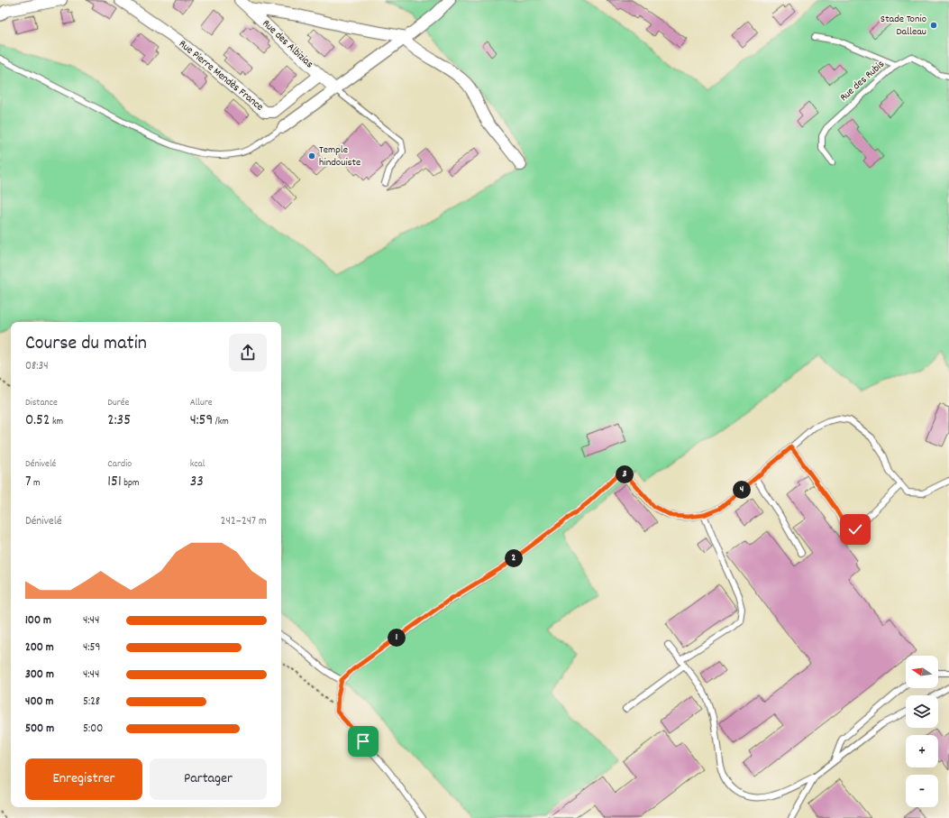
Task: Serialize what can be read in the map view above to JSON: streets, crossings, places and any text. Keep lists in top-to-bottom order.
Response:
{
  "streets": {
    "street": ["Rue des Albizias", "Rue Pierre Mendès France"],
    "lane": ["Rue des Rubis"]
  },
  "crossings": [
    ["Rue des Albizias", "Rue Pierre Mendès France"]
  ],
  "places": ["Stade Tonio Dalleau", "Temple hindouiste"],
  "north": "left",
  "page": {
    "heading": ["Course du matin", "08:34"],
    "stats": [
      ["Distance", "0.52 km"],
      ["Durée", "2:35"],
      ["Allure", "4:59 /km"],
      ["Dénivelé", "7 m"],
      ["Cardio", "151 bpm"],
      ["kcal", "33"]
    ],
    "pins": [
      "3",
      "4",
      "2",
      "1"
    ],
    "chart": ["Dénivelé", "242–247 m"],
    "list": [
      {
        "name": "100 m",
        "note": "4:44"
      },
      {
        "name": "200 m",
        "note": "4:59"
      },
      {
        "name": "300 m",
        "note": "4:44"
      },
      {
        "name": "400 m",
        "note": "5:28"
      },
      {
        "name": "500 m",
        "note": "5:00"
      }
    ],
    "map_buttons": ["+", "−"],
    "buttons": ["Enregistrer", "Partager"]
  }
}
